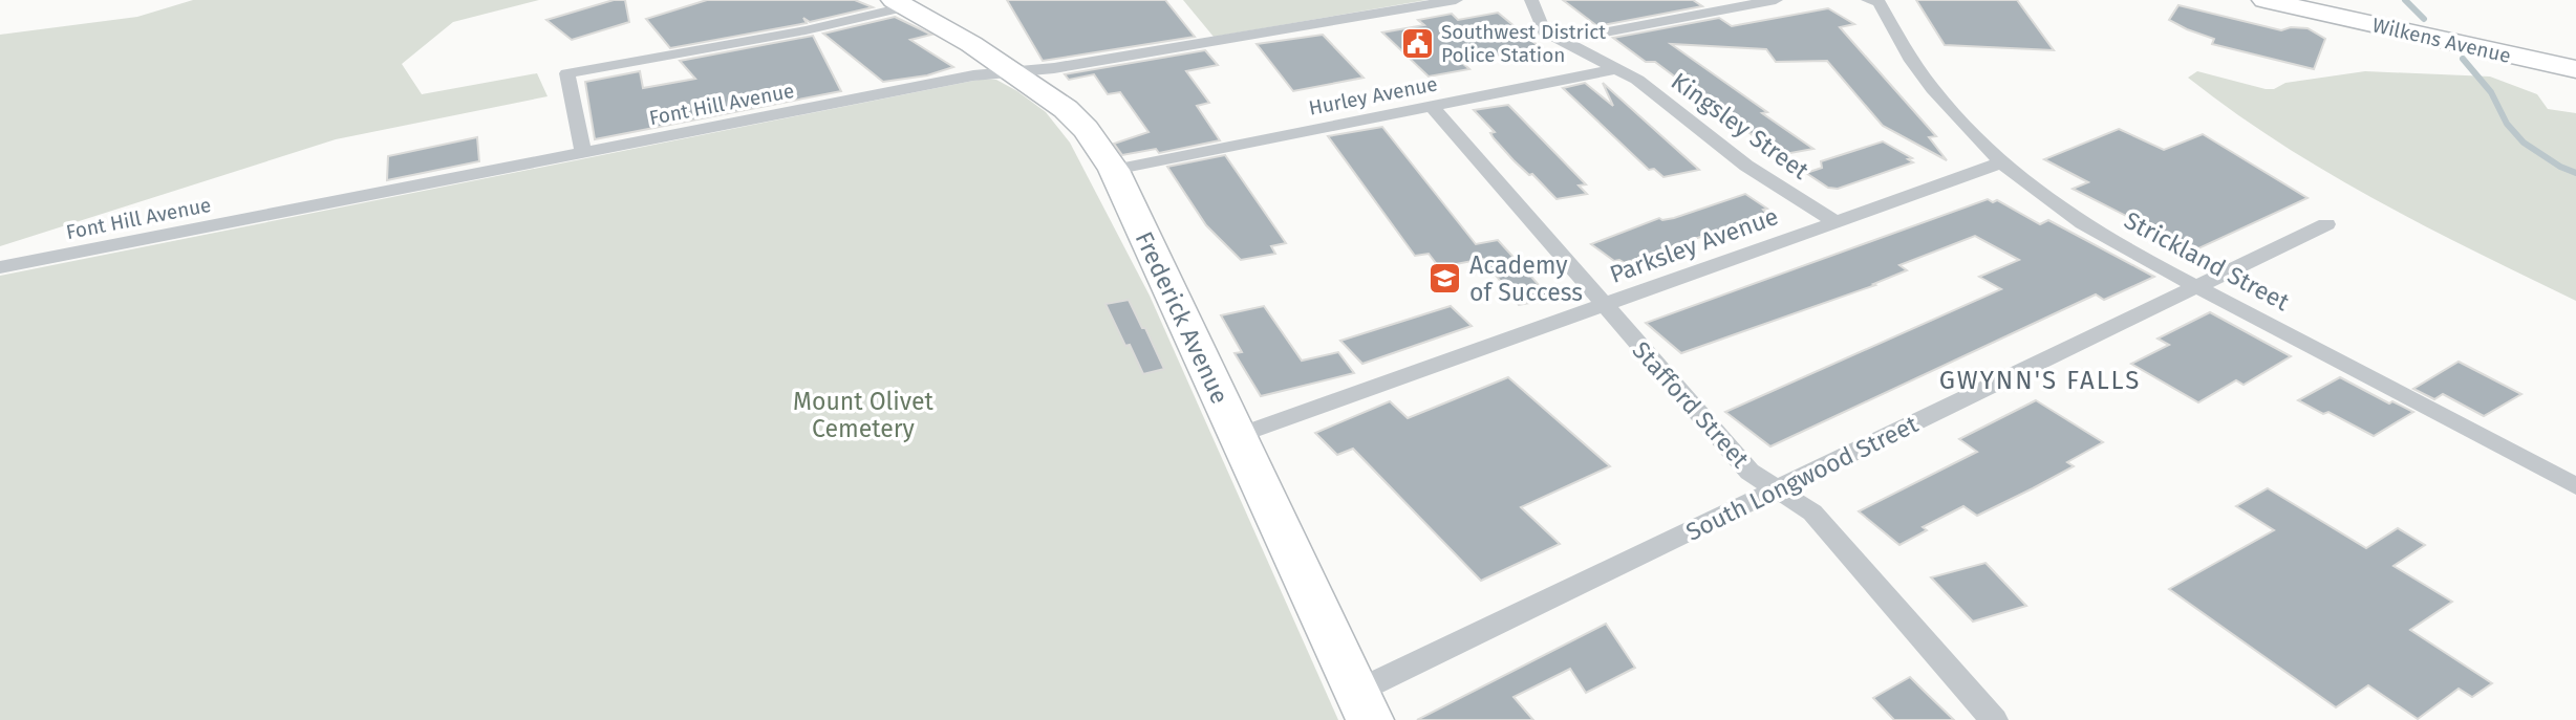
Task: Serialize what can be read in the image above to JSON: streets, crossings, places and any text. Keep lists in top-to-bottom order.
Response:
{
  "streets": {
    "main road": ["Wilkens Avenue", "Frederick Avenue"],
    "street": [
      "Hurley Avenue",
      "Font Hill Avenue",
      "Kingsley Street",
      "Parksley Avenue",
      "Strickland Street",
      "Stafford Street",
      "South Longwood Street"
    ]
  },
  "crossings": [
    ["Hurley Avenue", "Kingsley Street"],
    ["Hurley Avenue", "Frederick Avenue"],
    ["Hurley Avenue", "Stafford Street"],
    ["Font Hill Avenue", "Frederick Avenue"],
    ["Kingsley Street", "Parksley Avenue"],
    ["Parksley Avenue", "Strickland Street"],
    ["Parksley Avenue", "Frederick Avenue"],
    ["Parksley Avenue", "Stafford Street"],
    ["Strickland Street", "South Longwood Street"],
    ["Frederick Avenue", "South Longwood Street"],
    ["Stafford Street", "South Longwood Street"]
  ],
  "districts": ["GWYNN'S FALLS"],
  "parks": ["Mount Olivet Cemetery"],
  "places": {
    "public building": ["Southwest District Police Station"],
    "school or university": ["Academy of Success"]
  }
}
